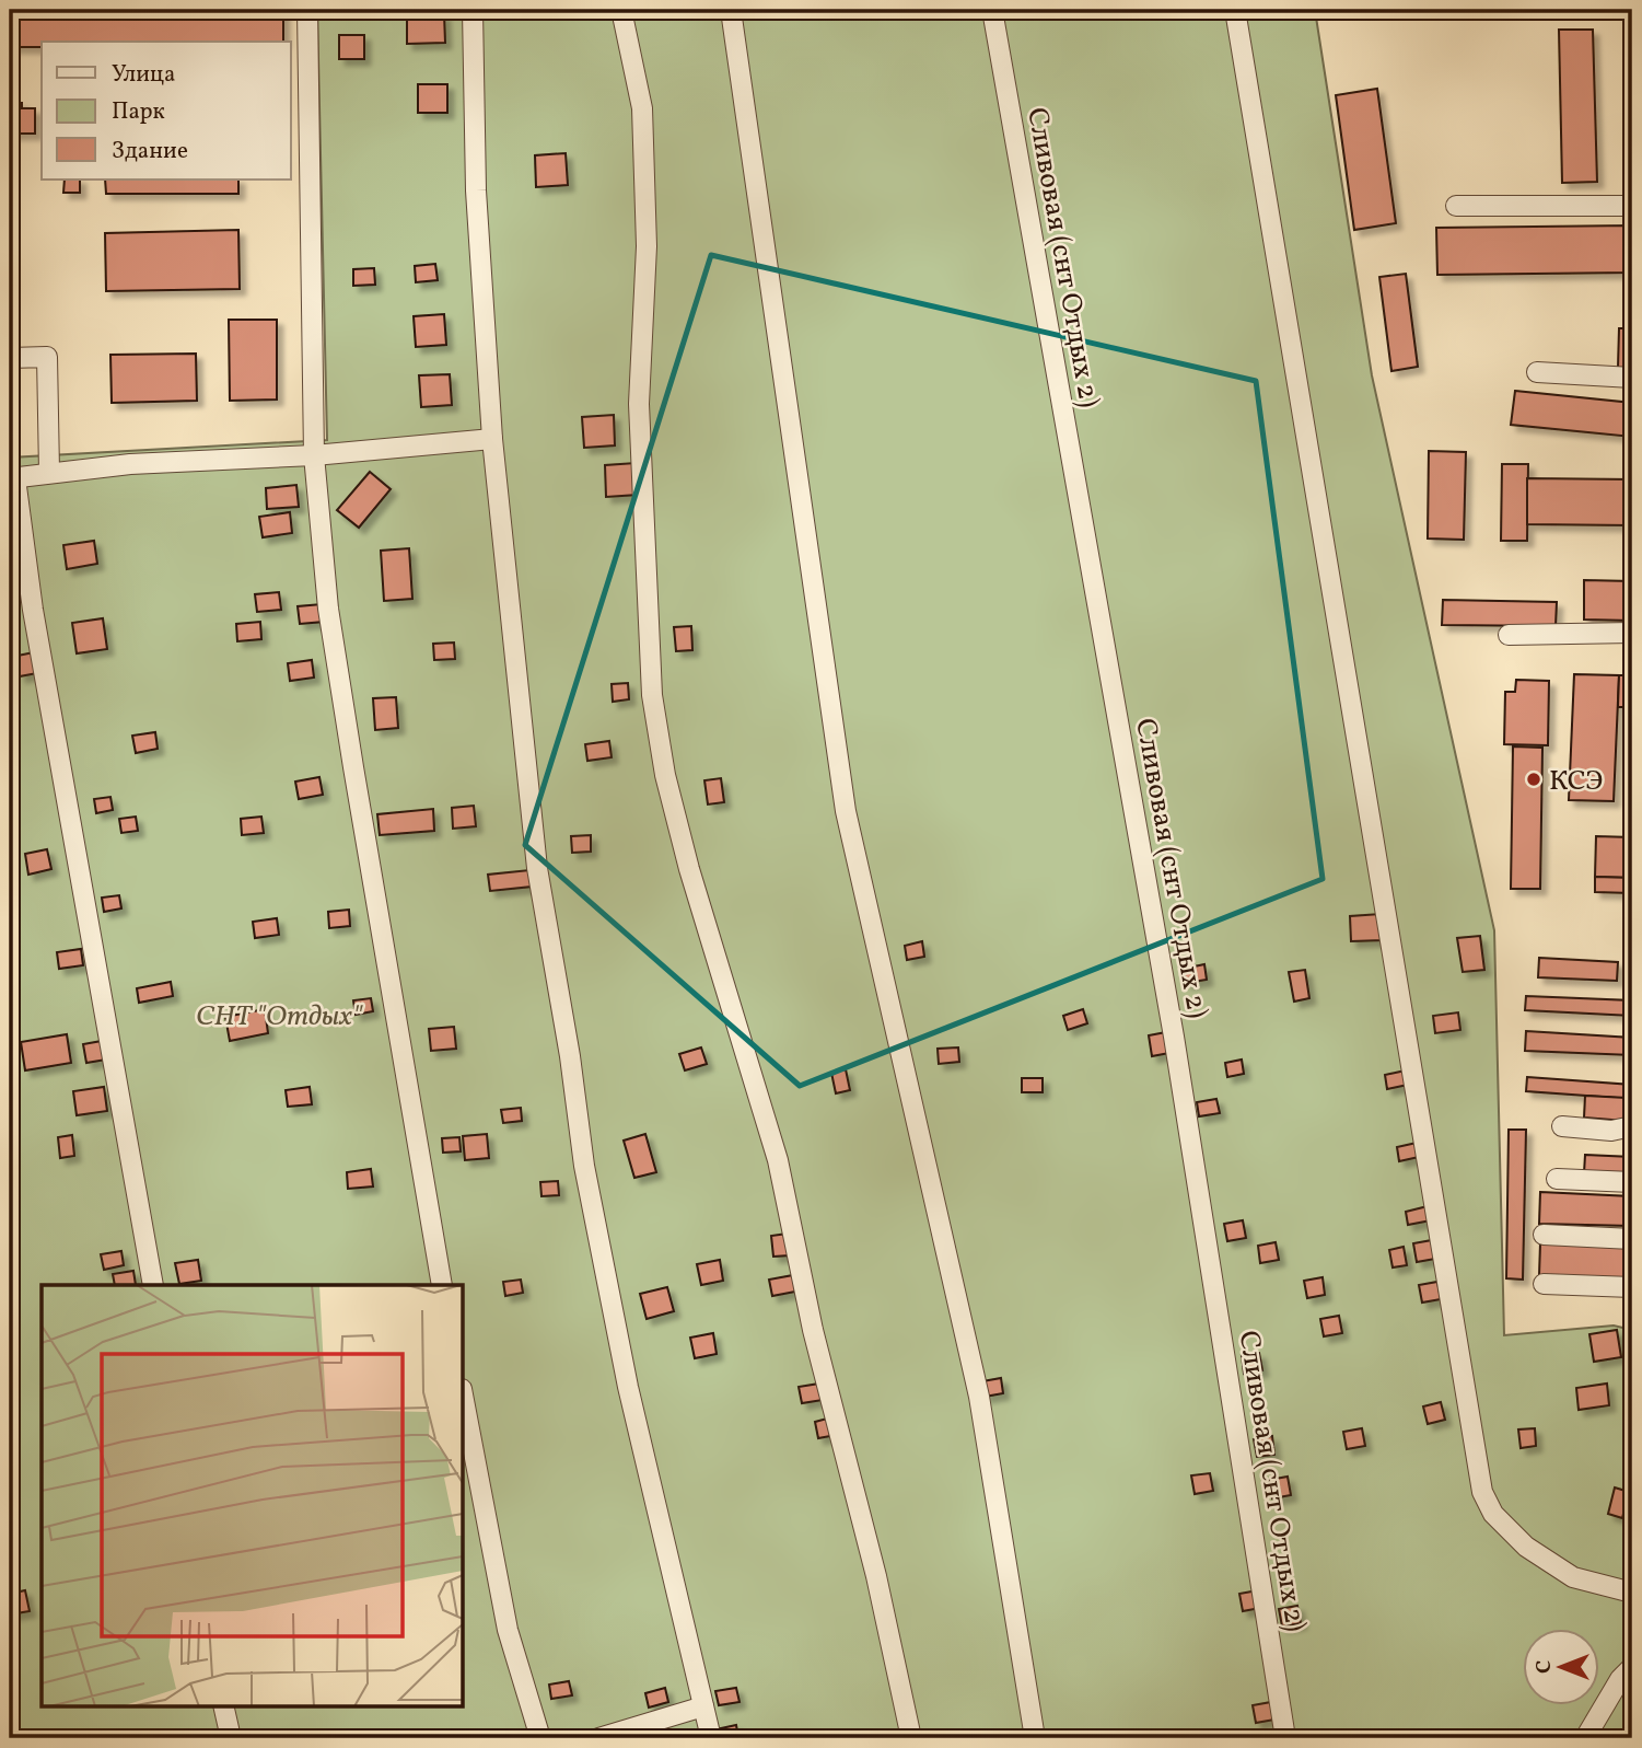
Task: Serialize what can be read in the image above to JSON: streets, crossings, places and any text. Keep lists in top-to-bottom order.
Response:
{
  "streets": {
    "lane": ["Сливовая (снт Отдых 2)"]
  },
  "parks": ["СНТ \"Отдых\""],
  "places": ["КСЭ"],
  "legend": ["Улица", "Парк", "Здание"],
  "north": "left"
}
